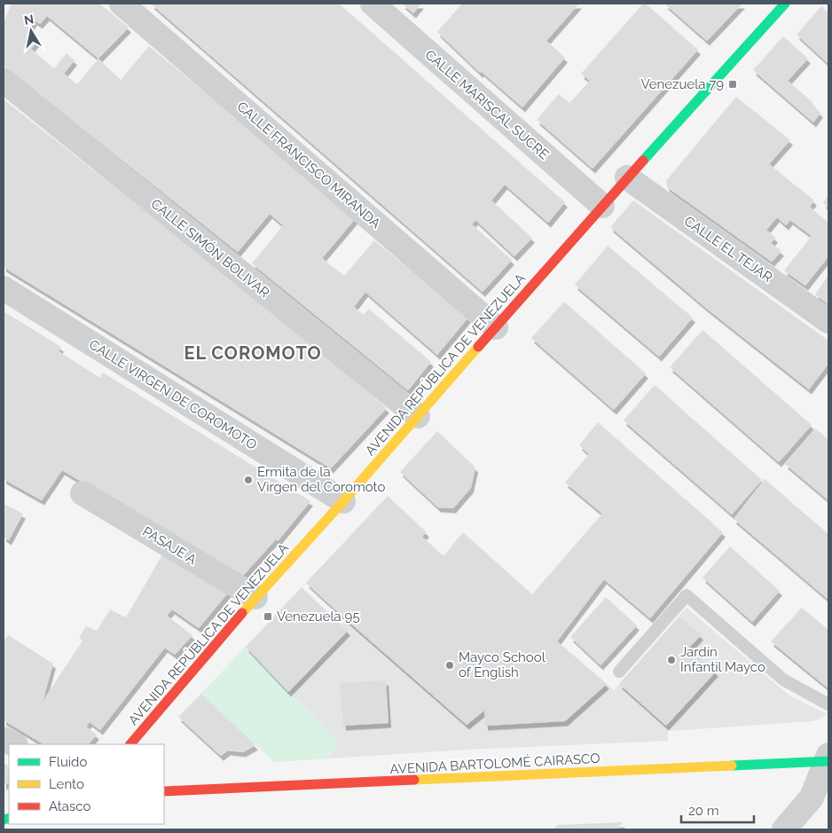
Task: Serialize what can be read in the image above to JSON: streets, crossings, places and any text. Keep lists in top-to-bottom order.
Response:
{
  "streets": {
    "street": [
      "CALLE MARISCAL SUCRE",
      "CALLE FRANCISCO MIRANDA",
      "CALLE SIMÓN BOLIVAR",
      "CALLE EL TEJAR",
      "AVENIDA REPÚBLICA DE VENEZUELA",
      "CALLE VIRGEN DE COROMOTO",
      "PASAJE A",
      "AVENIDA BARTOLOMÉ CAIRASCO"
    ]
  },
  "crossings": [
    ["CALLE MARISCAL SUCRE", "AVENIDA REPÚBLICA DE VENEZUELA"],
    ["CALLE FRANCISCO MIRANDA", "AVENIDA REPÚBLICA DE VENEZUELA"],
    ["CALLE SIMÓN BOLIVAR", "AVENIDA REPÚBLICA DE VENEZUELA"],
    ["CALLE EL TEJAR", "AVENIDA REPÚBLICA DE VENEZUELA"],
    ["AVENIDA REPÚBLICA DE VENEZUELA", "CALLE VIRGEN DE COROMOTO"],
    ["AVENIDA REPÚBLICA DE VENEZUELA", "PASAJE A"]
  ],
  "districts": ["EL COROMOTO"],
  "places": {
    "transit": ["Venezuela 79", "Venezuela 95"],
    "other": ["Ermita de la Virgen del Coromoto", "Jardín Infantil Mayco", "Mayco School of English"]
  },
  "legend": ["Fluido", "Lento", "Atasco"],
  "scale_bar": "20 m",
  "north": "top"
}
